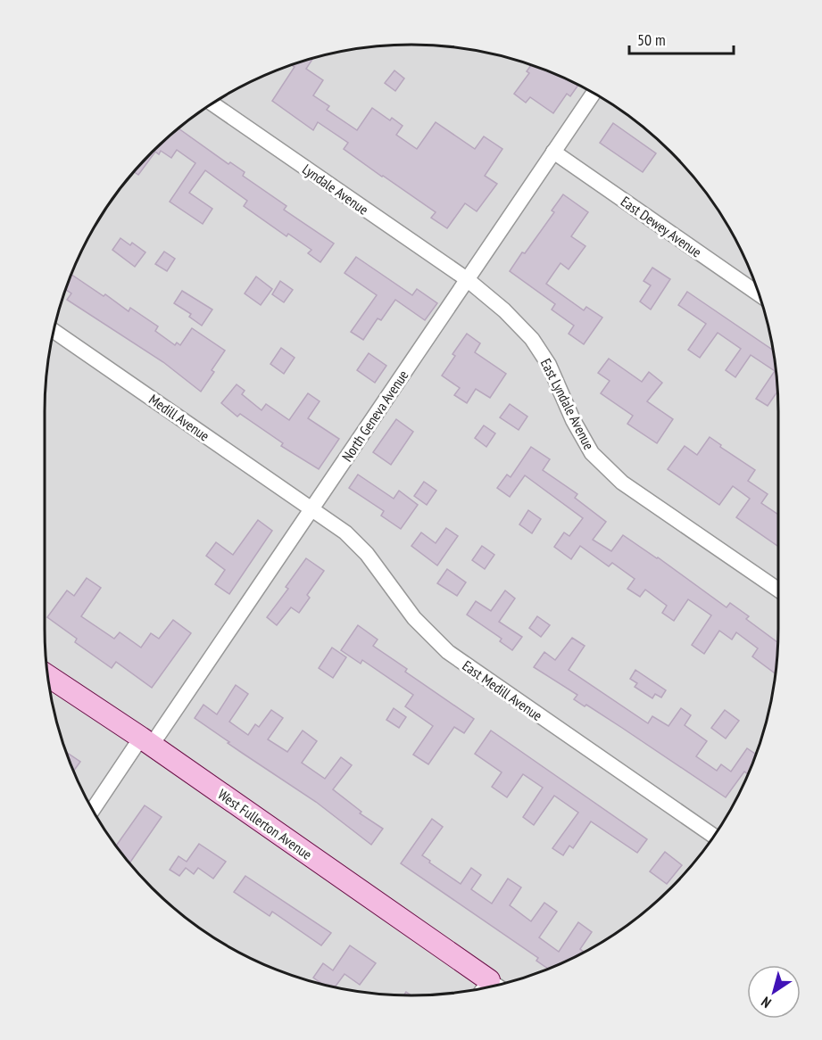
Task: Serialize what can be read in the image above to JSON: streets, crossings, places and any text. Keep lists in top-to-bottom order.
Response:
{
  "streets": {
    "street": [
      "Lyndale Avenue",
      "East Dewey Avenue",
      "East Lyndale Avenue",
      "North Geneva Avenue",
      "Medill Avenue",
      "East Medill Avenue",
      "West Fullerton Avenue"
    ]
  },
  "crossings": [
    ["Lyndale Avenue", "East Lyndale Avenue"],
    ["Lyndale Avenue", "North Geneva Avenue"],
    ["East Dewey Avenue", "North Geneva Avenue"],
    ["East Lyndale Avenue", "North Geneva Avenue"],
    ["North Geneva Avenue", "Medill Avenue"],
    ["North Geneva Avenue", "East Medill Avenue"],
    ["North Geneva Avenue", "West Fullerton Avenue"],
    ["Medill Avenue", "East Medill Avenue"]
  ],
  "scale_bar": "50 m",
  "north": "bottom left"
}
